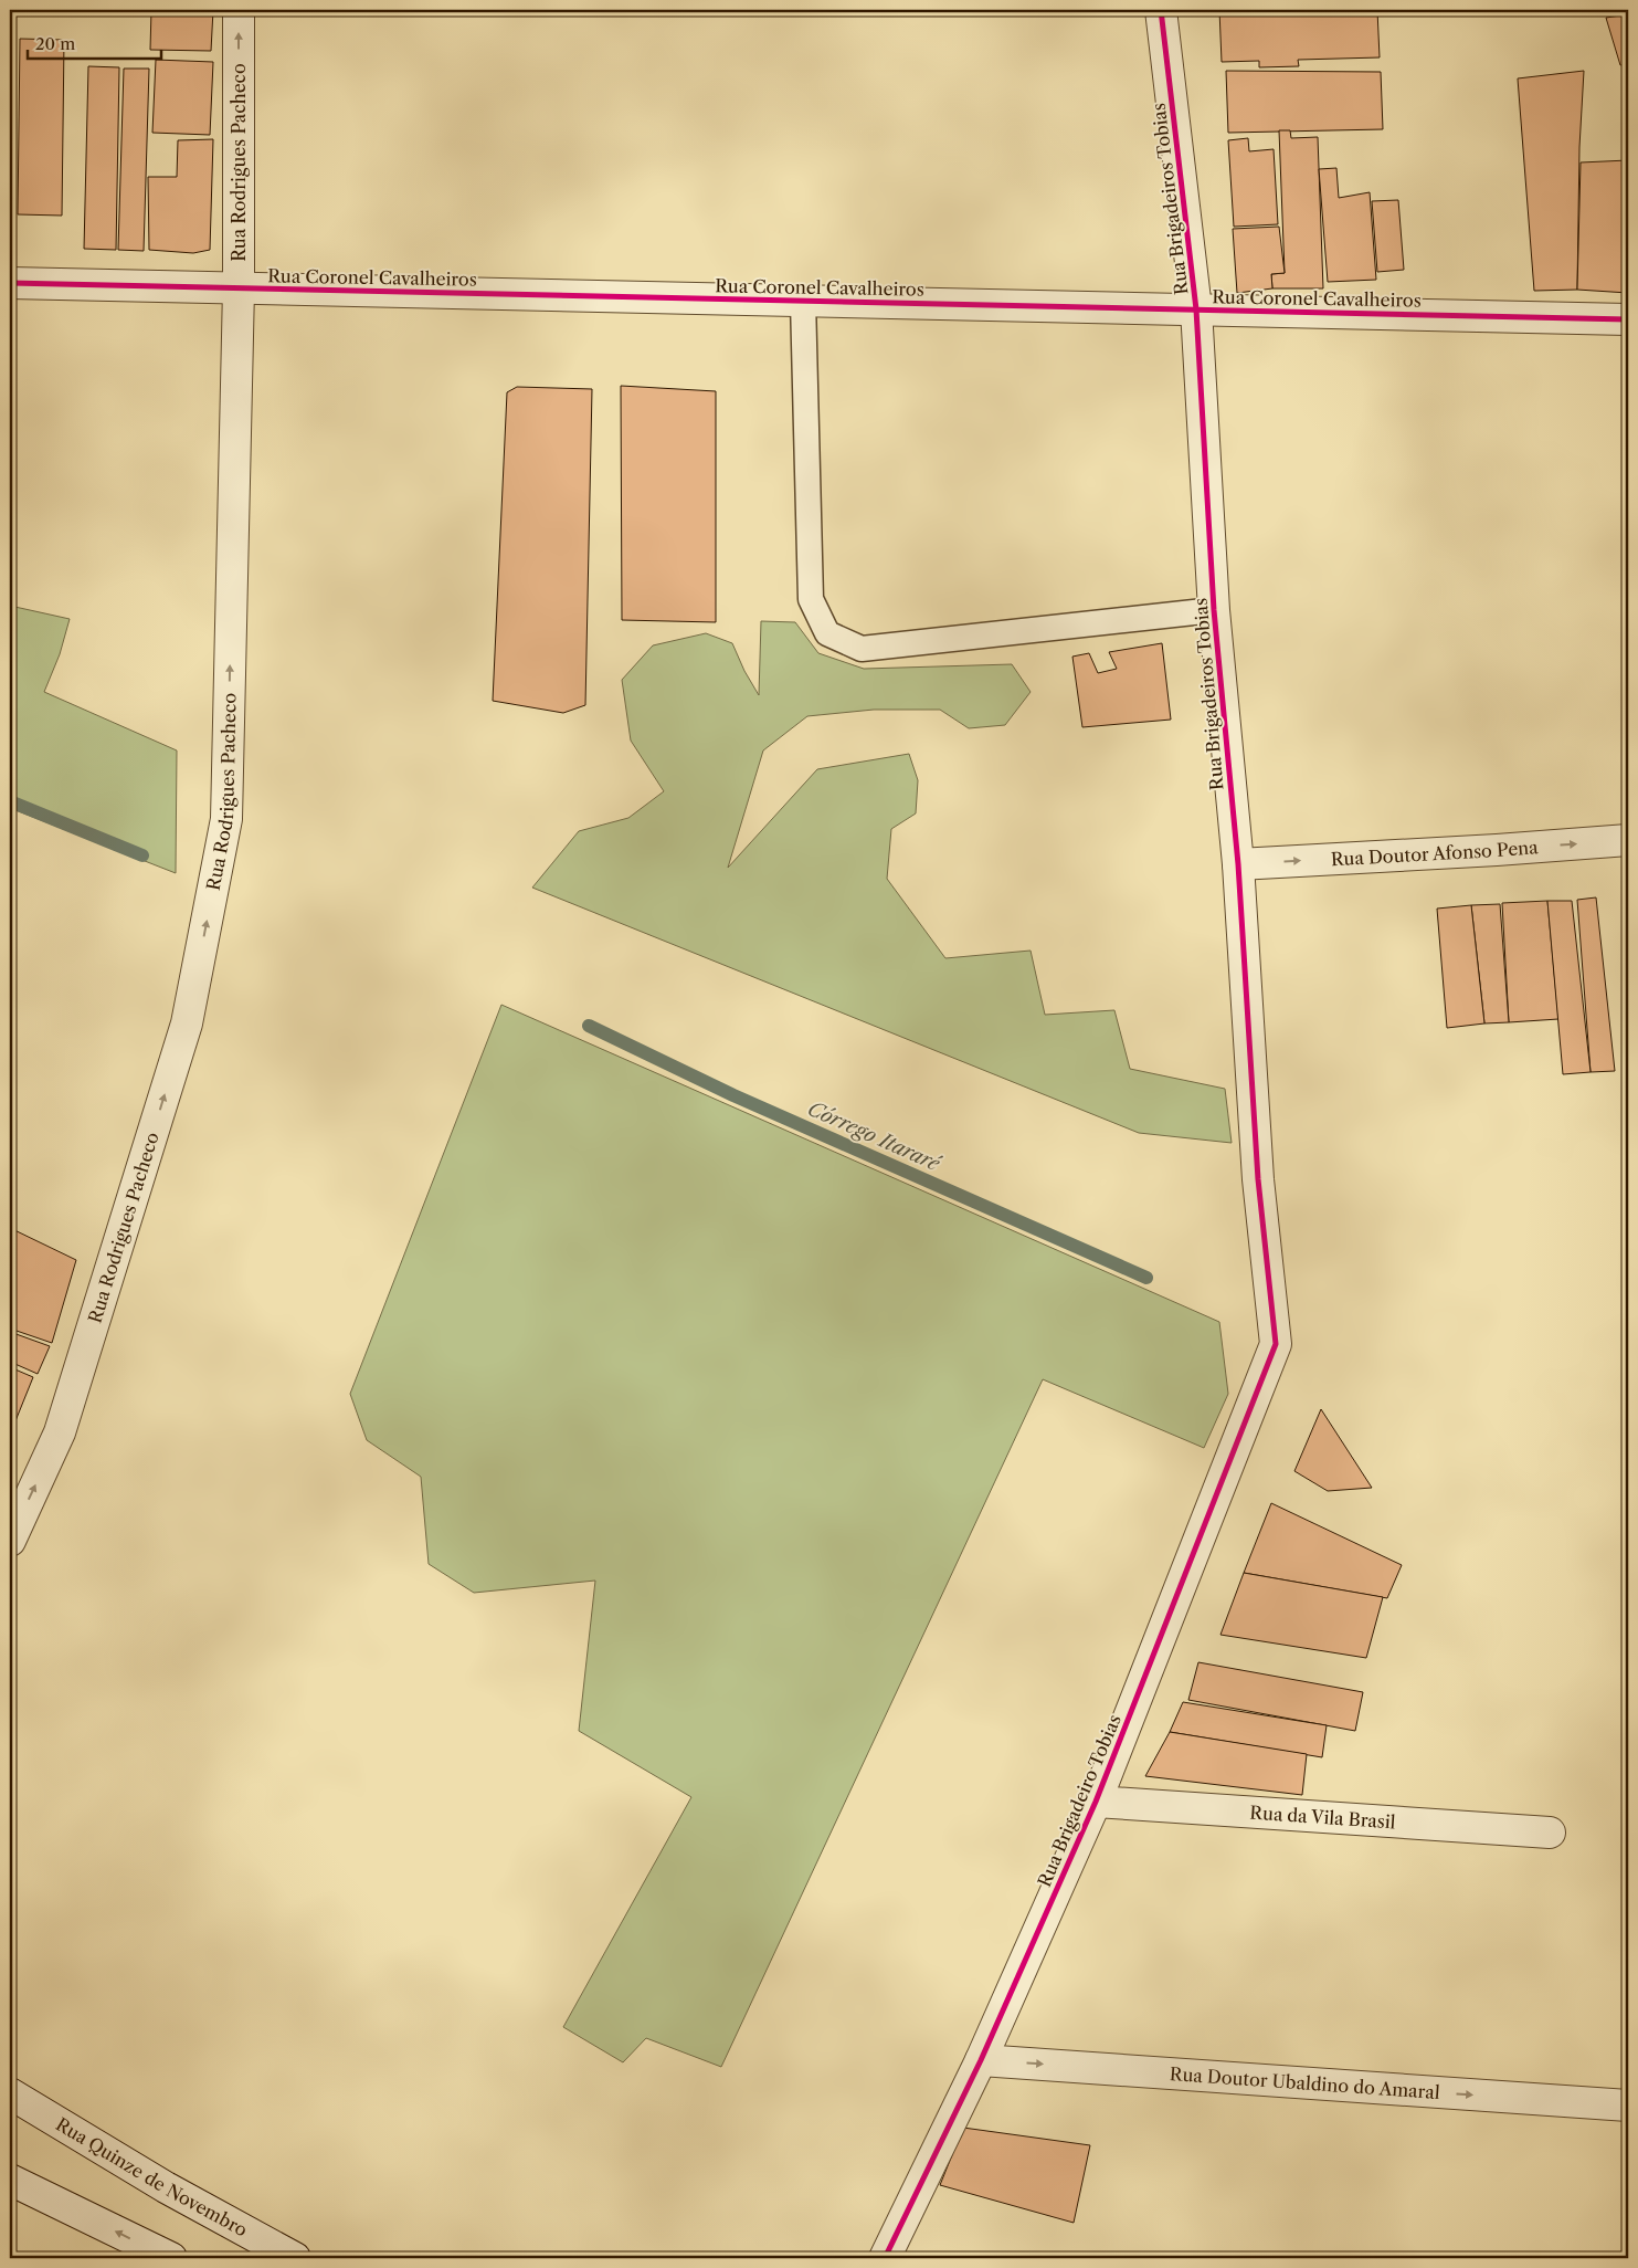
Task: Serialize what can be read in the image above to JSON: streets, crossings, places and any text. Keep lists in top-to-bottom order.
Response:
{
  "streets": {
    "street": [
      "Rua Rodrigues Pacheco",
      "Rua Brigadeiros Tobias",
      "Rua Coronel Cavalheiros",
      "Rua Doutor Afonso Pena",
      "Rua Brigadeiro Tobias",
      "Rua da Vila Brasil",
      "Rua Doutor Ubaldino do Amaral",
      "Rua Quinze de Novembro"
    ]
  },
  "crossings": [
    ["Rua Rodrigues Pacheco", "Rua Coronel Cavalheiros"],
    ["Rua Brigadeiros Tobias", "Rua Coronel Cavalheiros"],
    ["Rua Brigadeiros Tobias", "Rua Doutor Afonso Pena"],
    ["Rua Brigadeiros Tobias", "Rua Brigadeiro Tobias"],
    ["Rua Brigadeiro Tobias", "Rua da Vila Brasil"],
    ["Rua Brigadeiro Tobias", "Rua Doutor Ubaldino do Amaral"]
  ],
  "one_way": ["Rua Rodrigues Pacheco", "Rua Doutor Afonso Pena", "Rua Doutor Ubaldino do Amaral"],
  "water": ["Córrego Itararé"],
  "scale_bar": "20 m"
}
